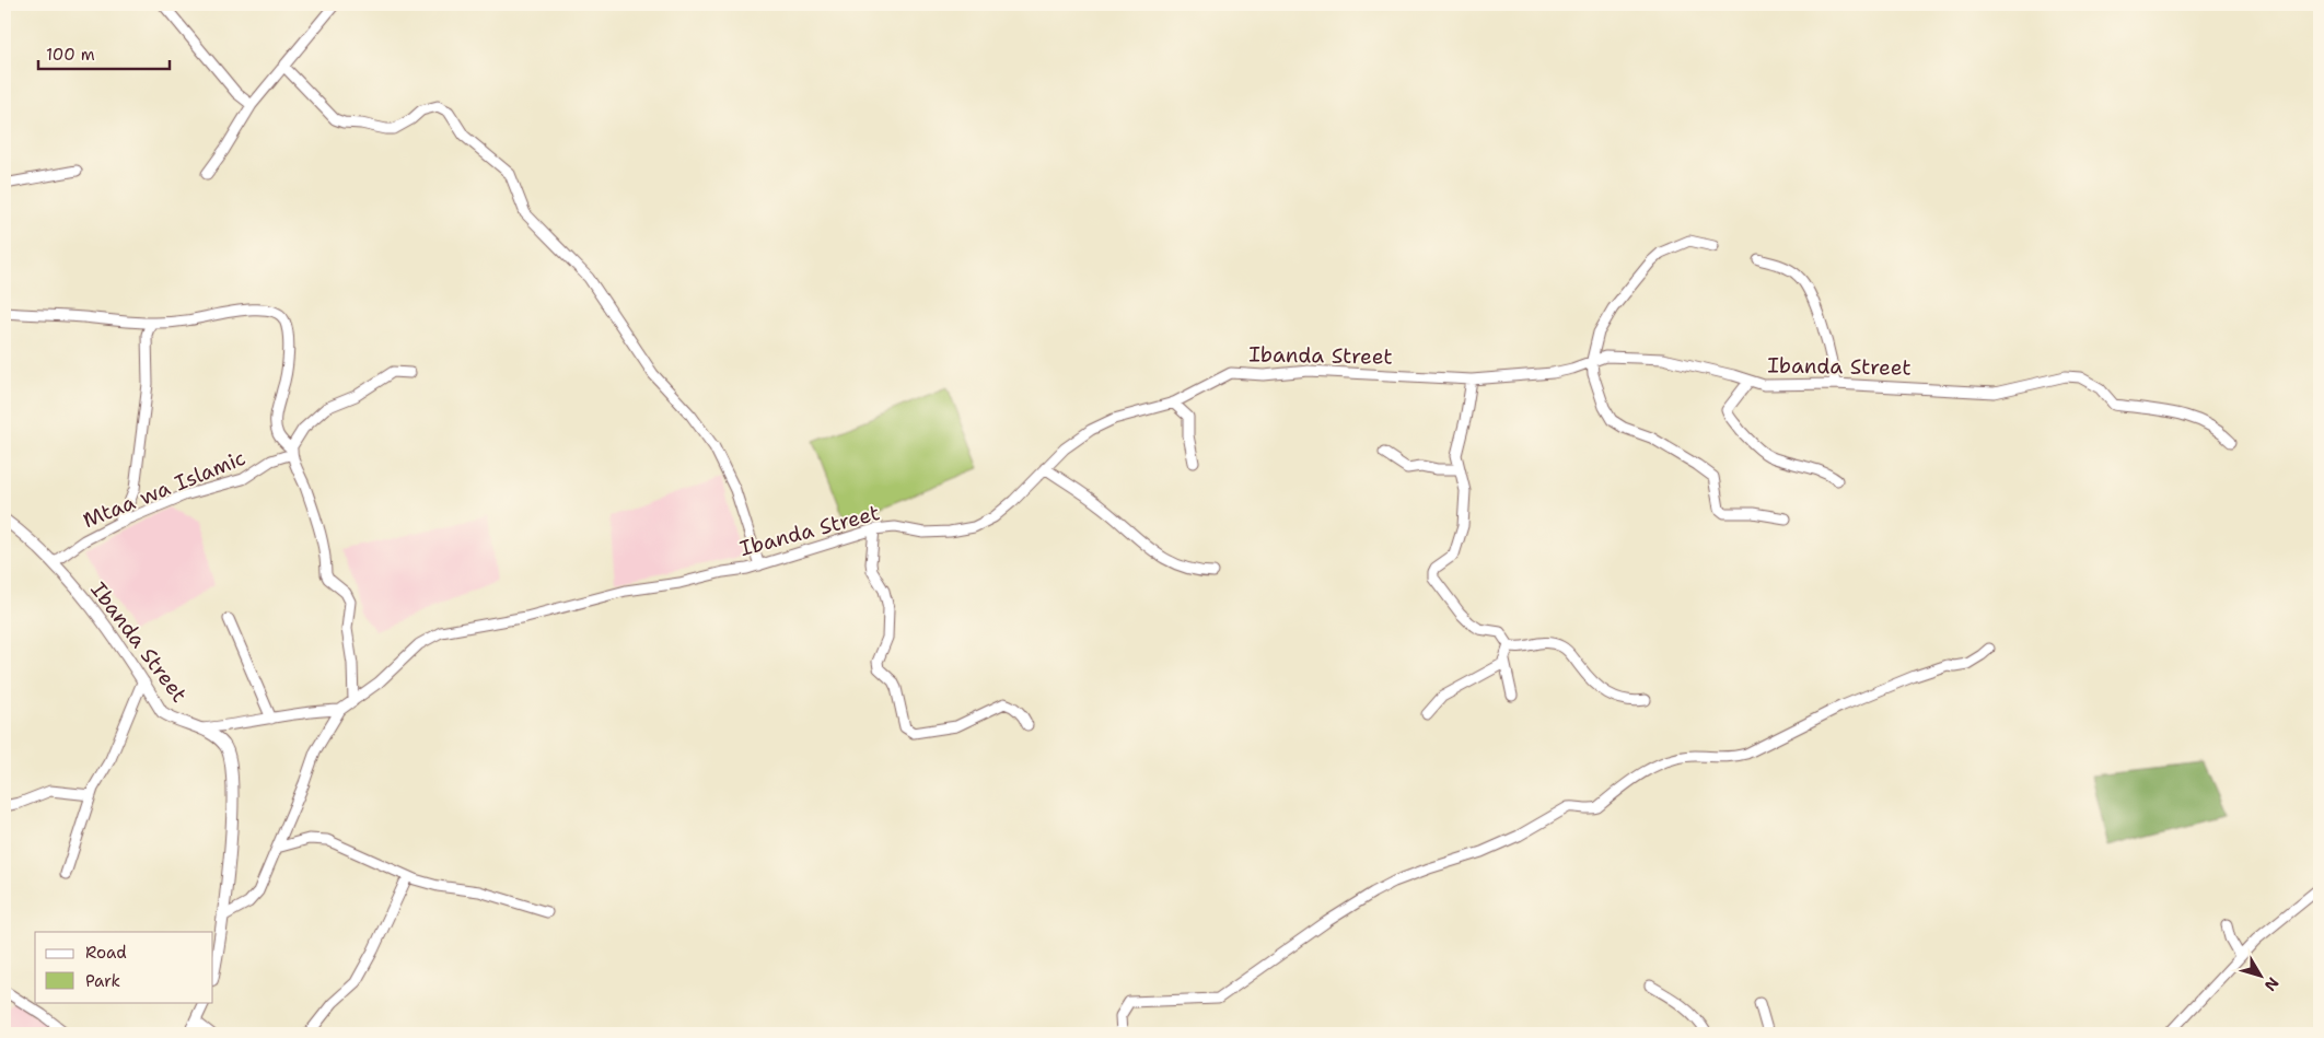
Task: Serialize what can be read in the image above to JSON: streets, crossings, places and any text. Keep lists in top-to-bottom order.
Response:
{
  "streets": {
    "street": ["Ibanda Street", "Mtaa wa Islamic"]
  },
  "crossings": [
    ["Ibanda Street", "Mtaa wa Islamic"]
  ],
  "legend": ["Road", "Park"],
  "scale_bar": "100 m",
  "north": "bottom right"
}
